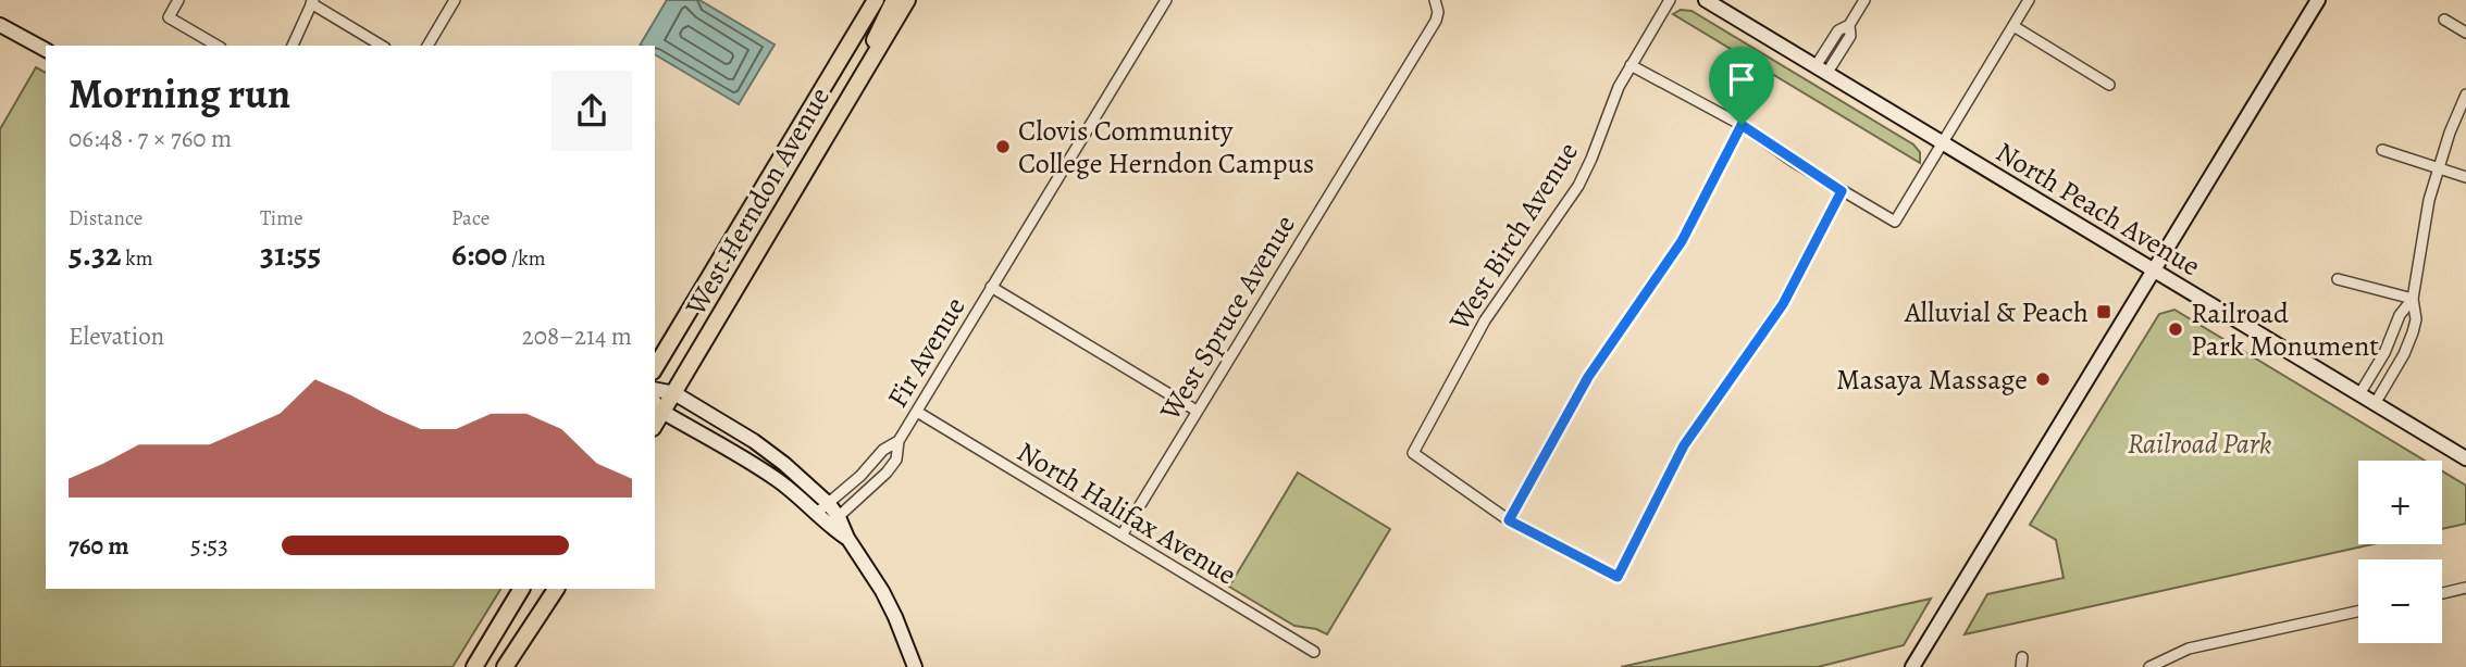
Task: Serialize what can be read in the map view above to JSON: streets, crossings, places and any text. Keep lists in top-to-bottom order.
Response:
{
  "streets": {
    "main road": ["West Herndon Avenue"],
    "street": [
      "North Peach Avenue",
      "West Birch Avenue",
      "West Spruce Avenue",
      "Fir Avenue",
      "North Halifax Avenue"
    ]
  },
  "crossings": [
    ["West Spruce Avenue", "North Halifax Avenue"],
    ["Fir Avenue", "North Halifax Avenue"]
  ],
  "parks": ["Railroad Park"],
  "places": {
    "other": ["Clovis Community College Herndon Campus", "Railroad Park Monument", "Masaya Massage"],
    "transit": ["Alluvial & Peach"]
  },
  "page": {
    "heading": ["Morning run", "06:48 · 7 × 760 m"],
    "stats": [
      ["Distance", "5.32 km"],
      ["Time", "31:55"],
      ["Pace", "6:00 /km"]
    ],
    "chart": ["Elevation", "208–214 m"],
    "map_buttons": ["+", "−"],
    "list": [
      {
        "name": "760 m",
        "note": "5:53"
      }
    ]
  }
}
